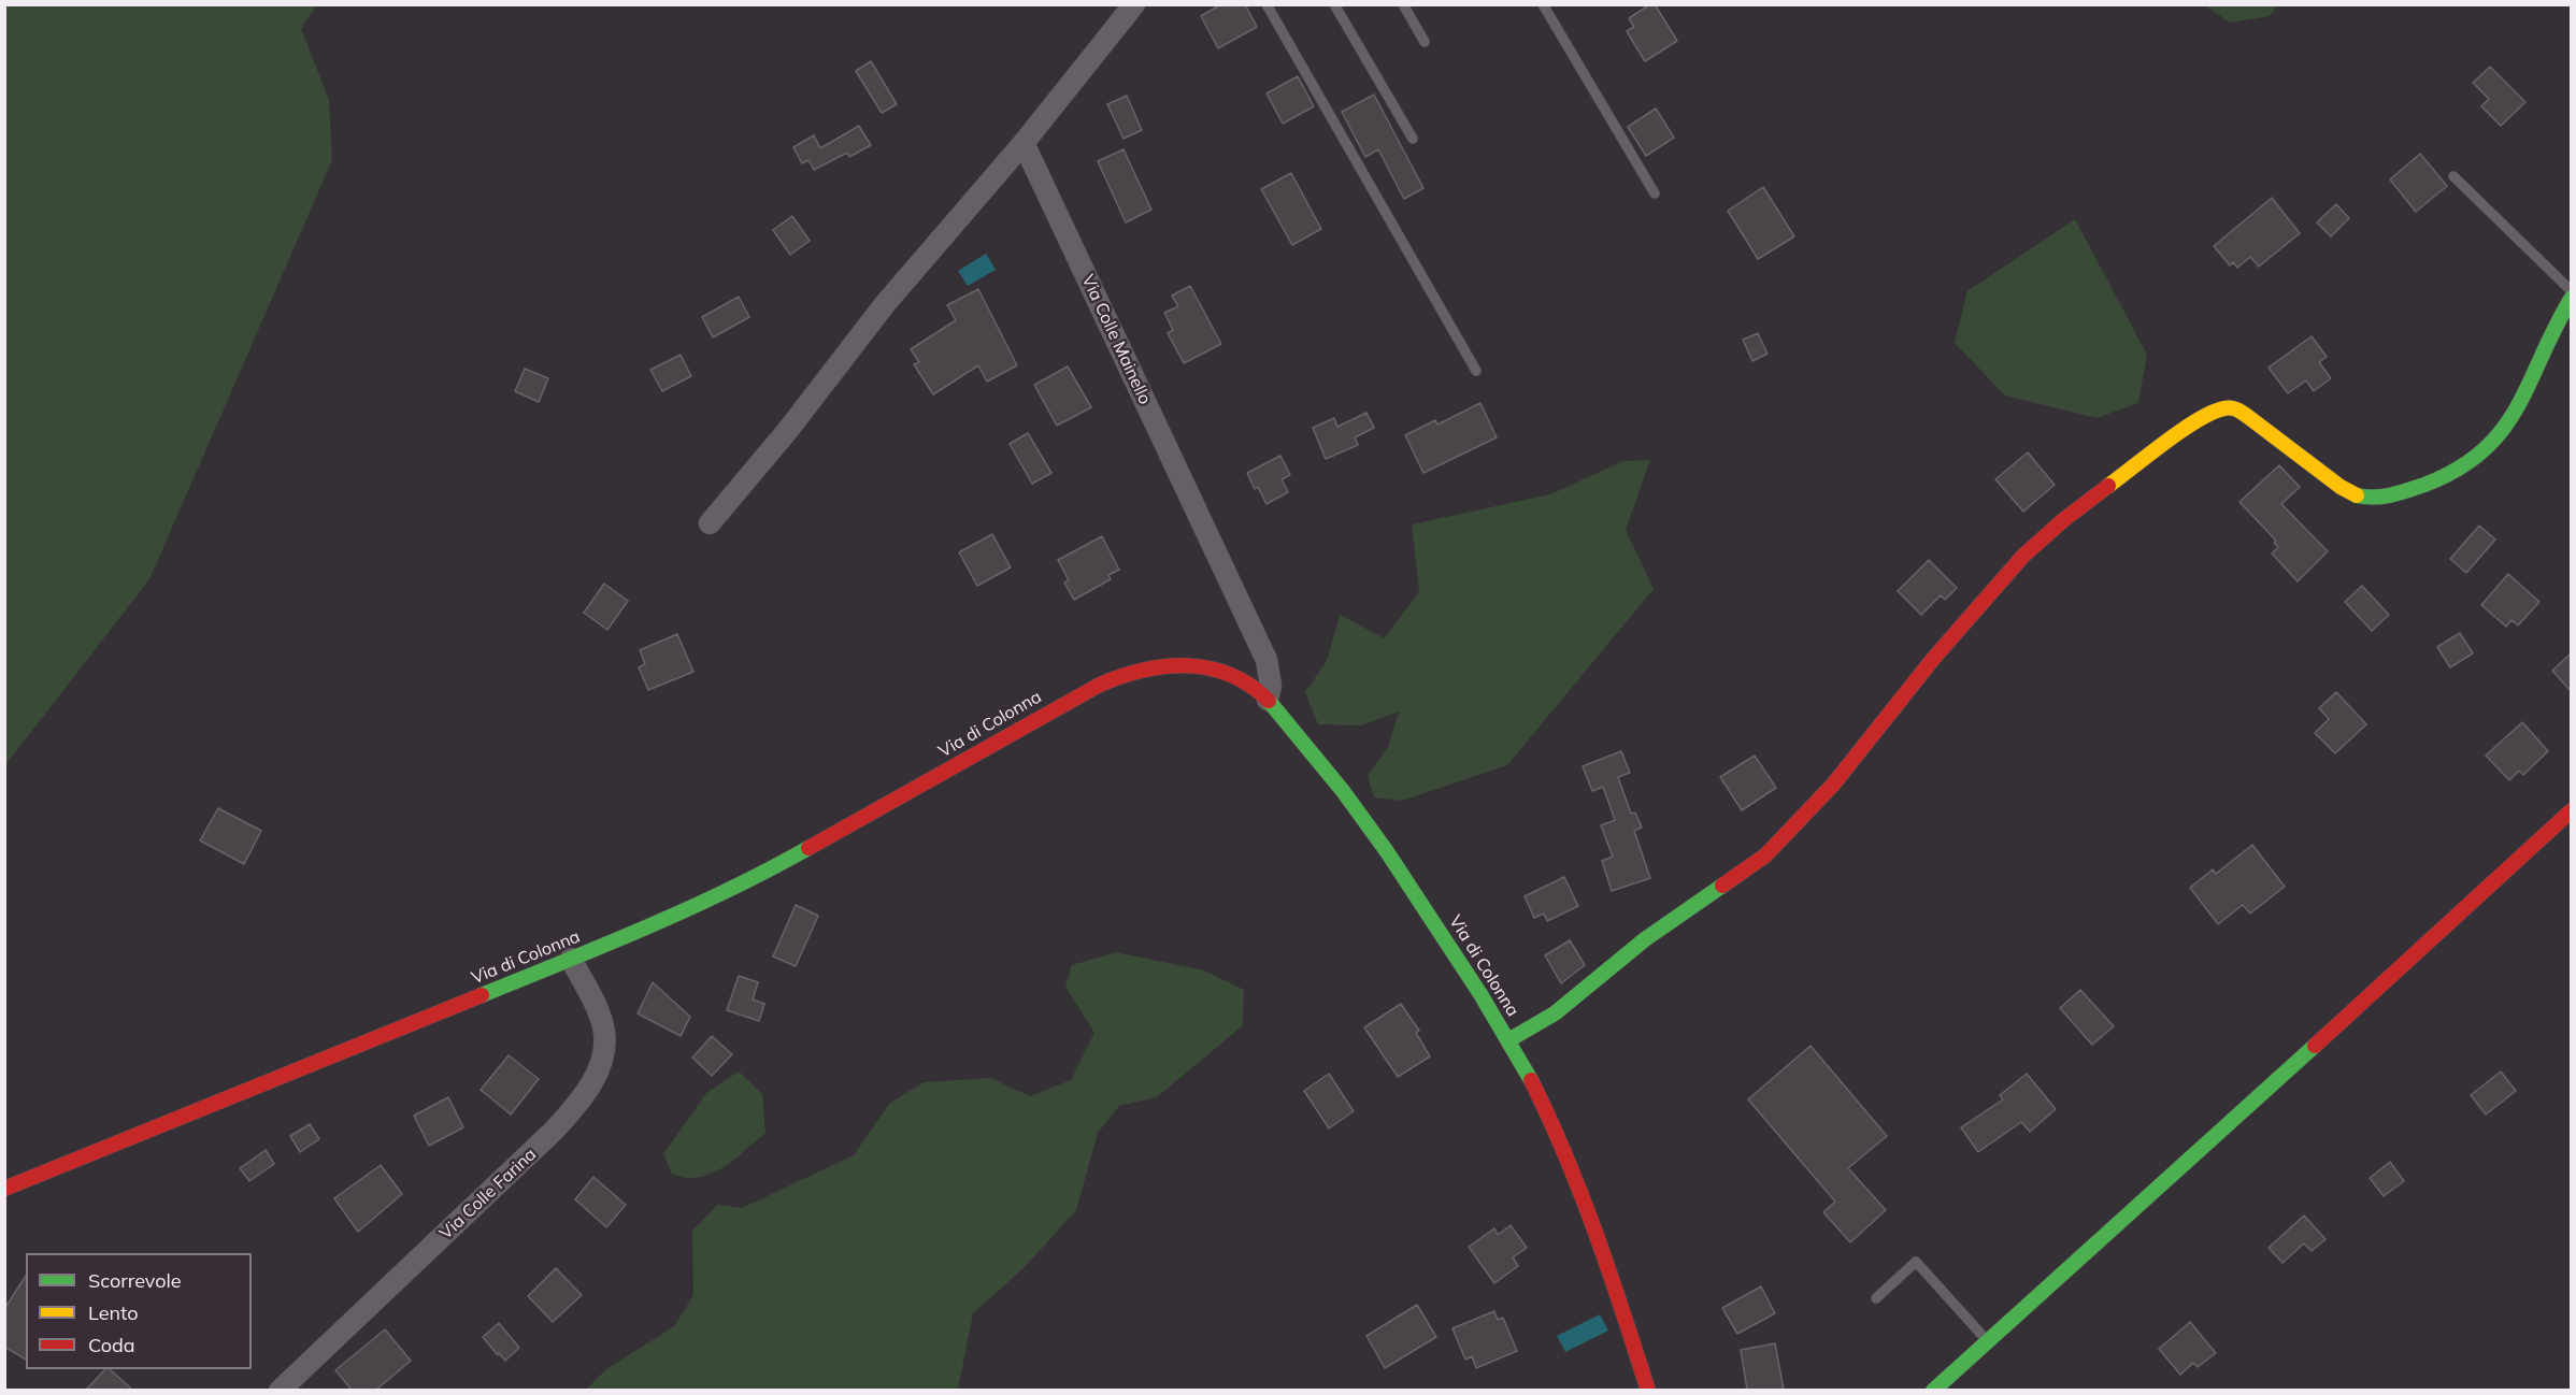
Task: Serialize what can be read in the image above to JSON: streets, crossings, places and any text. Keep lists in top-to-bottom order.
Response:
{
  "streets": {
    "street": ["Via Colle Mainello", "Via di Colonna", "Via Colle Farina"]
  },
  "crossings": [
    ["Via Colle Mainello", "Via di Colonna"],
    ["Via di Colonna", "Via Colle Farina"]
  ],
  "legend": ["Scorrevole", "Lento", "Coda"]
}
